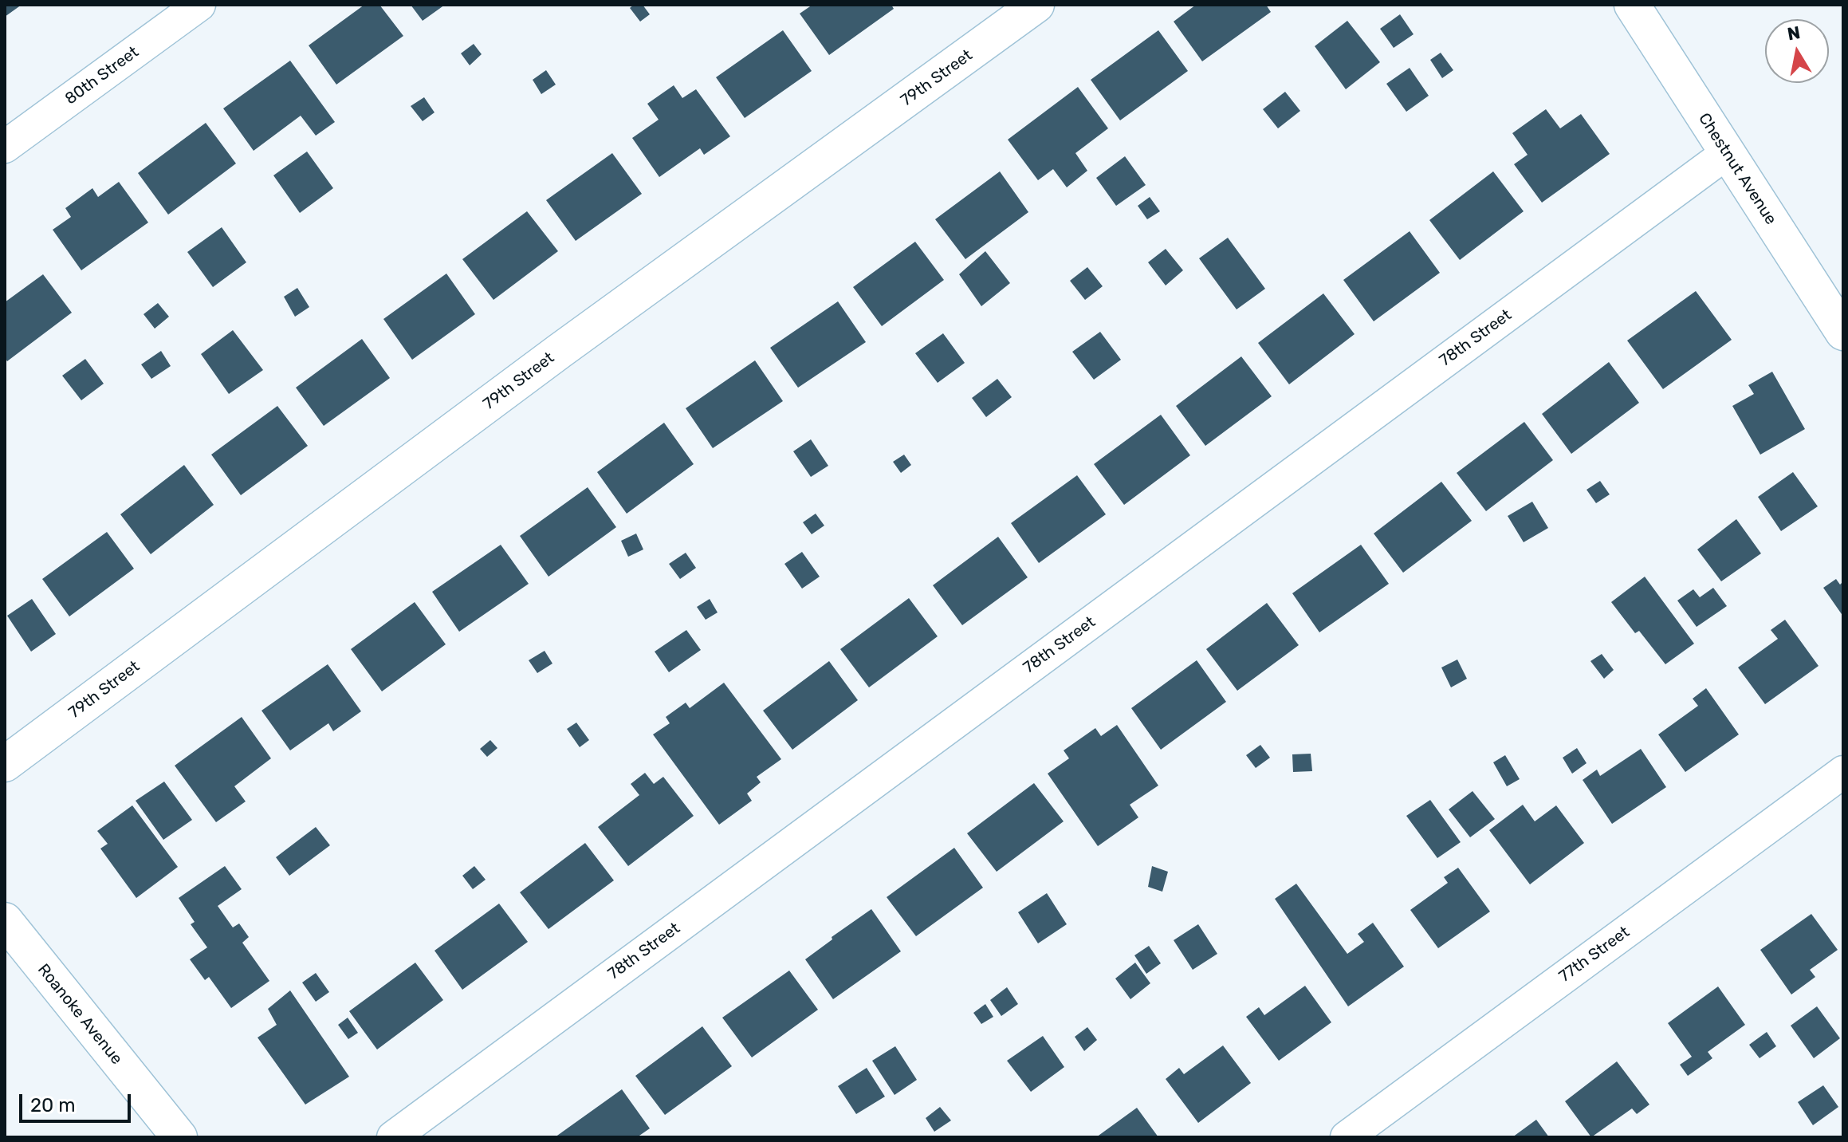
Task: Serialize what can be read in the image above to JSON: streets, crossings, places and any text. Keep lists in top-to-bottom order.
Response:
{
  "streets": {
    "street": [
      "80th Street",
      "79th Street",
      "Chestnut Avenue",
      "78th Street",
      "77th Street",
      "Roanoke Avenue"
    ]
  },
  "crossings": [
    ["Chestnut Avenue", "78th Street"]
  ],
  "scale_bar": "20 m",
  "north": "top"
}
